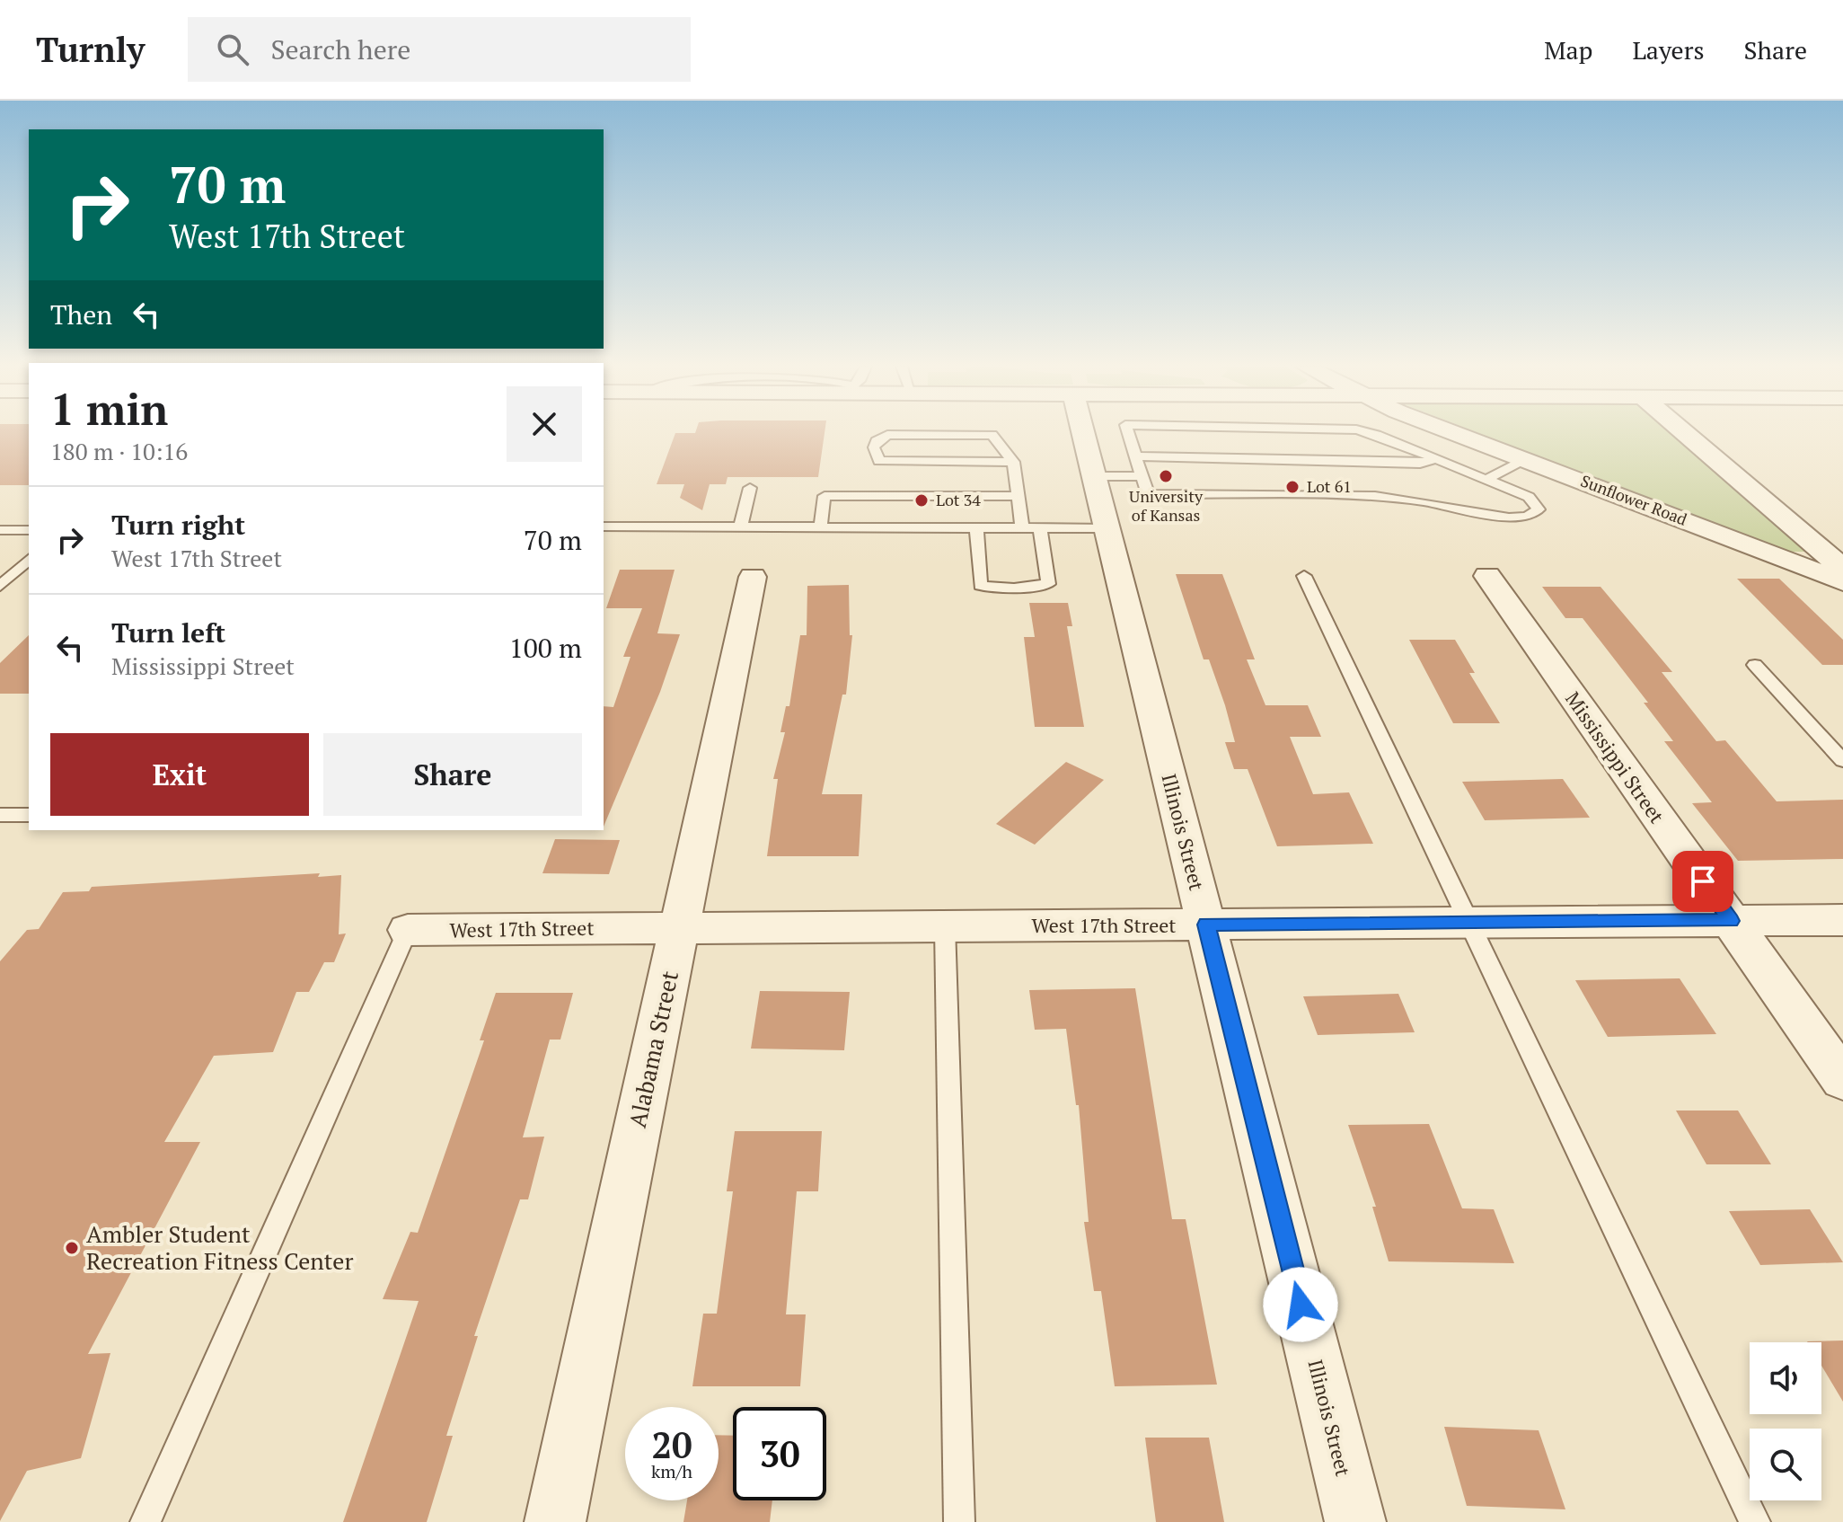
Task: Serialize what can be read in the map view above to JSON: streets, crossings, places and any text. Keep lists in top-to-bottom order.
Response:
{
  "streets": {
    "street": [
      "Sunflower Road",
      "Mississippi Street",
      "Illinois Street",
      "West 17th Street",
      "Alabama Street"
    ]
  },
  "crossings": [
    ["Mississippi Street", "West 17th Street"],
    ["Illinois Street", "West 17th Street"],
    ["West 17th Street", "Alabama Street"]
  ],
  "places": [
    "University of Kansas",
    "Lot 61",
    "Lot 34",
    "Ambler Student Recreation Fitness Center"
  ],
  "page": {
    "header": "Turnly",
    "search": "Search here",
    "nav": ["Map", "Layers", "Share"],
    "turn": ["70 m", "West 17th Street"],
    "then": "Then",
    "heading": ["1 min", "180 m · 10:16"],
    "list": [
      {
        "name": "Turn right",
        "note": "West 17th Street",
        "value": "70 m"
      },
      {
        "name": "Turn left",
        "note": "Mississippi Street",
        "value": "100 m"
      }
    ],
    "buttons": ["Exit", "Share"],
    "speed": "20 km/h",
    "limit": "30"
  }
}
